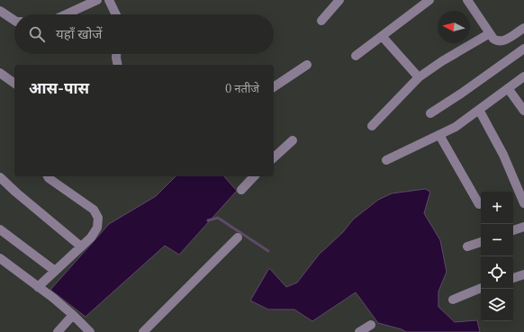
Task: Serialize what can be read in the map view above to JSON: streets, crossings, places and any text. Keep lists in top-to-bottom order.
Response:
{
  "north": "left",
  "page": {
    "search": "यहाँ खोजें",
    "heading": ["आस-पास", "0 नतीजे"],
    "map_buttons": ["+", "−"]
  }
}
